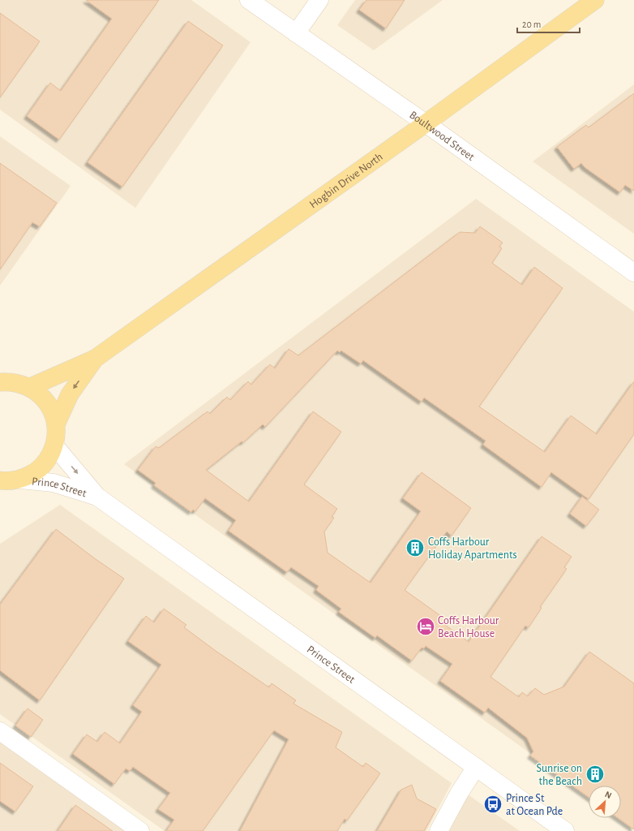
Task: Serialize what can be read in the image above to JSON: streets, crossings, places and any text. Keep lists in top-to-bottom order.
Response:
{
  "streets": {
    "main road": ["Hogbin Drive North"],
    "street": ["Boultwood Street", "Prince Street"]
  },
  "crossings": [
    ["Boultwood Street", "Hogbin Drive North"]
  ],
  "places": {
    "building": ["Coffs Harbour Holiday Apartments", "Sunrise on the Beach"],
    "hotel": ["Coffs Harbour Beach House"],
    "bus stop": ["Prince St at Ocean Pde"]
  },
  "scale_bar": "20 m",
  "north": "top right"
}
